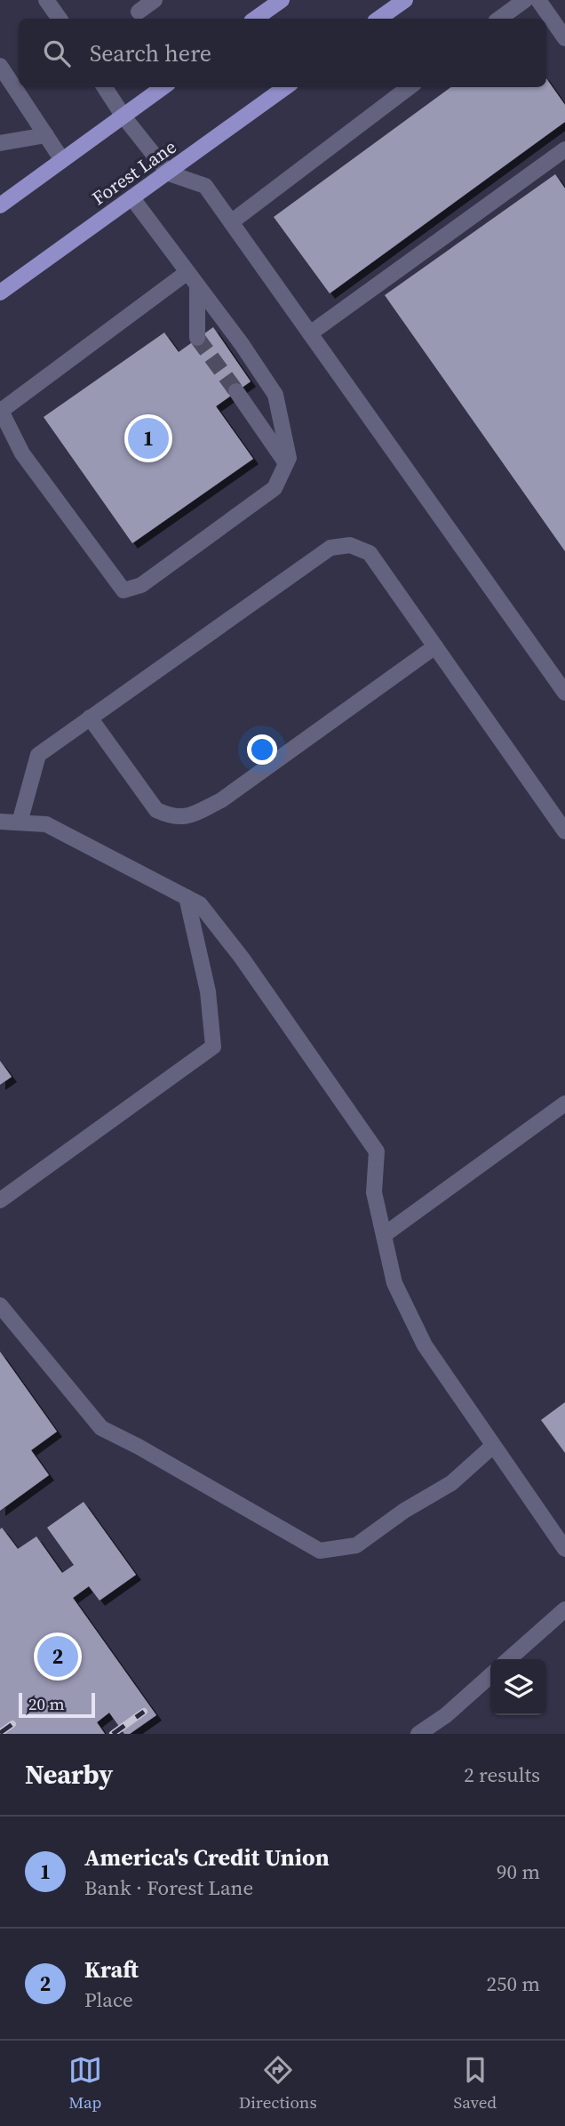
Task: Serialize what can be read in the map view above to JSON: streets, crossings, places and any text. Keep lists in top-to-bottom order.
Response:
{
  "streets": {
    "main road": ["Forest Lane"]
  },
  "scale_bar": "20 m",
  "page": {
    "search": "Search here",
    "pins": ["1", "2"],
    "scale": "20 m",
    "heading": ["Nearby", "2 results"],
    "list": [
      {
        "mark": "1",
        "name": "America's Credit Union",
        "note": "Bank · Forest Lane",
        "value": "90 m"
      },
      {
        "mark": "2",
        "name": "Kraft",
        "note": "Place",
        "value": "250 m"
      }
    ],
    "nav": ["Map", "Directions", "Saved"]
  }
}
